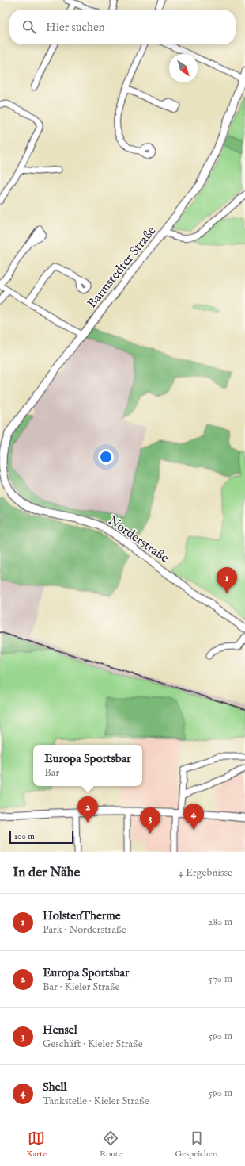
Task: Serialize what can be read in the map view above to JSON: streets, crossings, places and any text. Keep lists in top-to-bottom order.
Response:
{
  "streets": {
    "main road": ["Barmstedter Straße", "Norderstraße"]
  },
  "crossings": [
    ["Barmstedter Straße", "Norderstraße"]
  ],
  "scale_bar": "100 m",
  "north": "bottom right",
  "page": {
    "search": "Hier suchen",
    "pins": [
      "1",
      "2",
      "4",
      "3"
    ],
    "popup": ["Europa Sportsbar", "Bar"],
    "scale": "100 m",
    "heading": ["In der Nähe", "4 Ergebnisse"],
    "list": [
      {
        "mark": "1",
        "name": "HolstenTherme",
        "note": "Park · Norderstraße",
        "value": "280 m"
      },
      {
        "mark": "2",
        "name": "Europa Sportsbar",
        "note": "Bar · Kieler Straße",
        "value": "570 m"
      },
      {
        "mark": "3",
        "name": "Hensel",
        "note": "Geschäft · Kieler Straße",
        "value": "590 m"
      },
      {
        "mark": "4",
        "name": "Shell",
        "note": "Tankstelle · Kieler Straße",
        "value": "590 m"
      }
    ],
    "nav": ["Karte", "Route", "Gespeichert"]
  }
}
